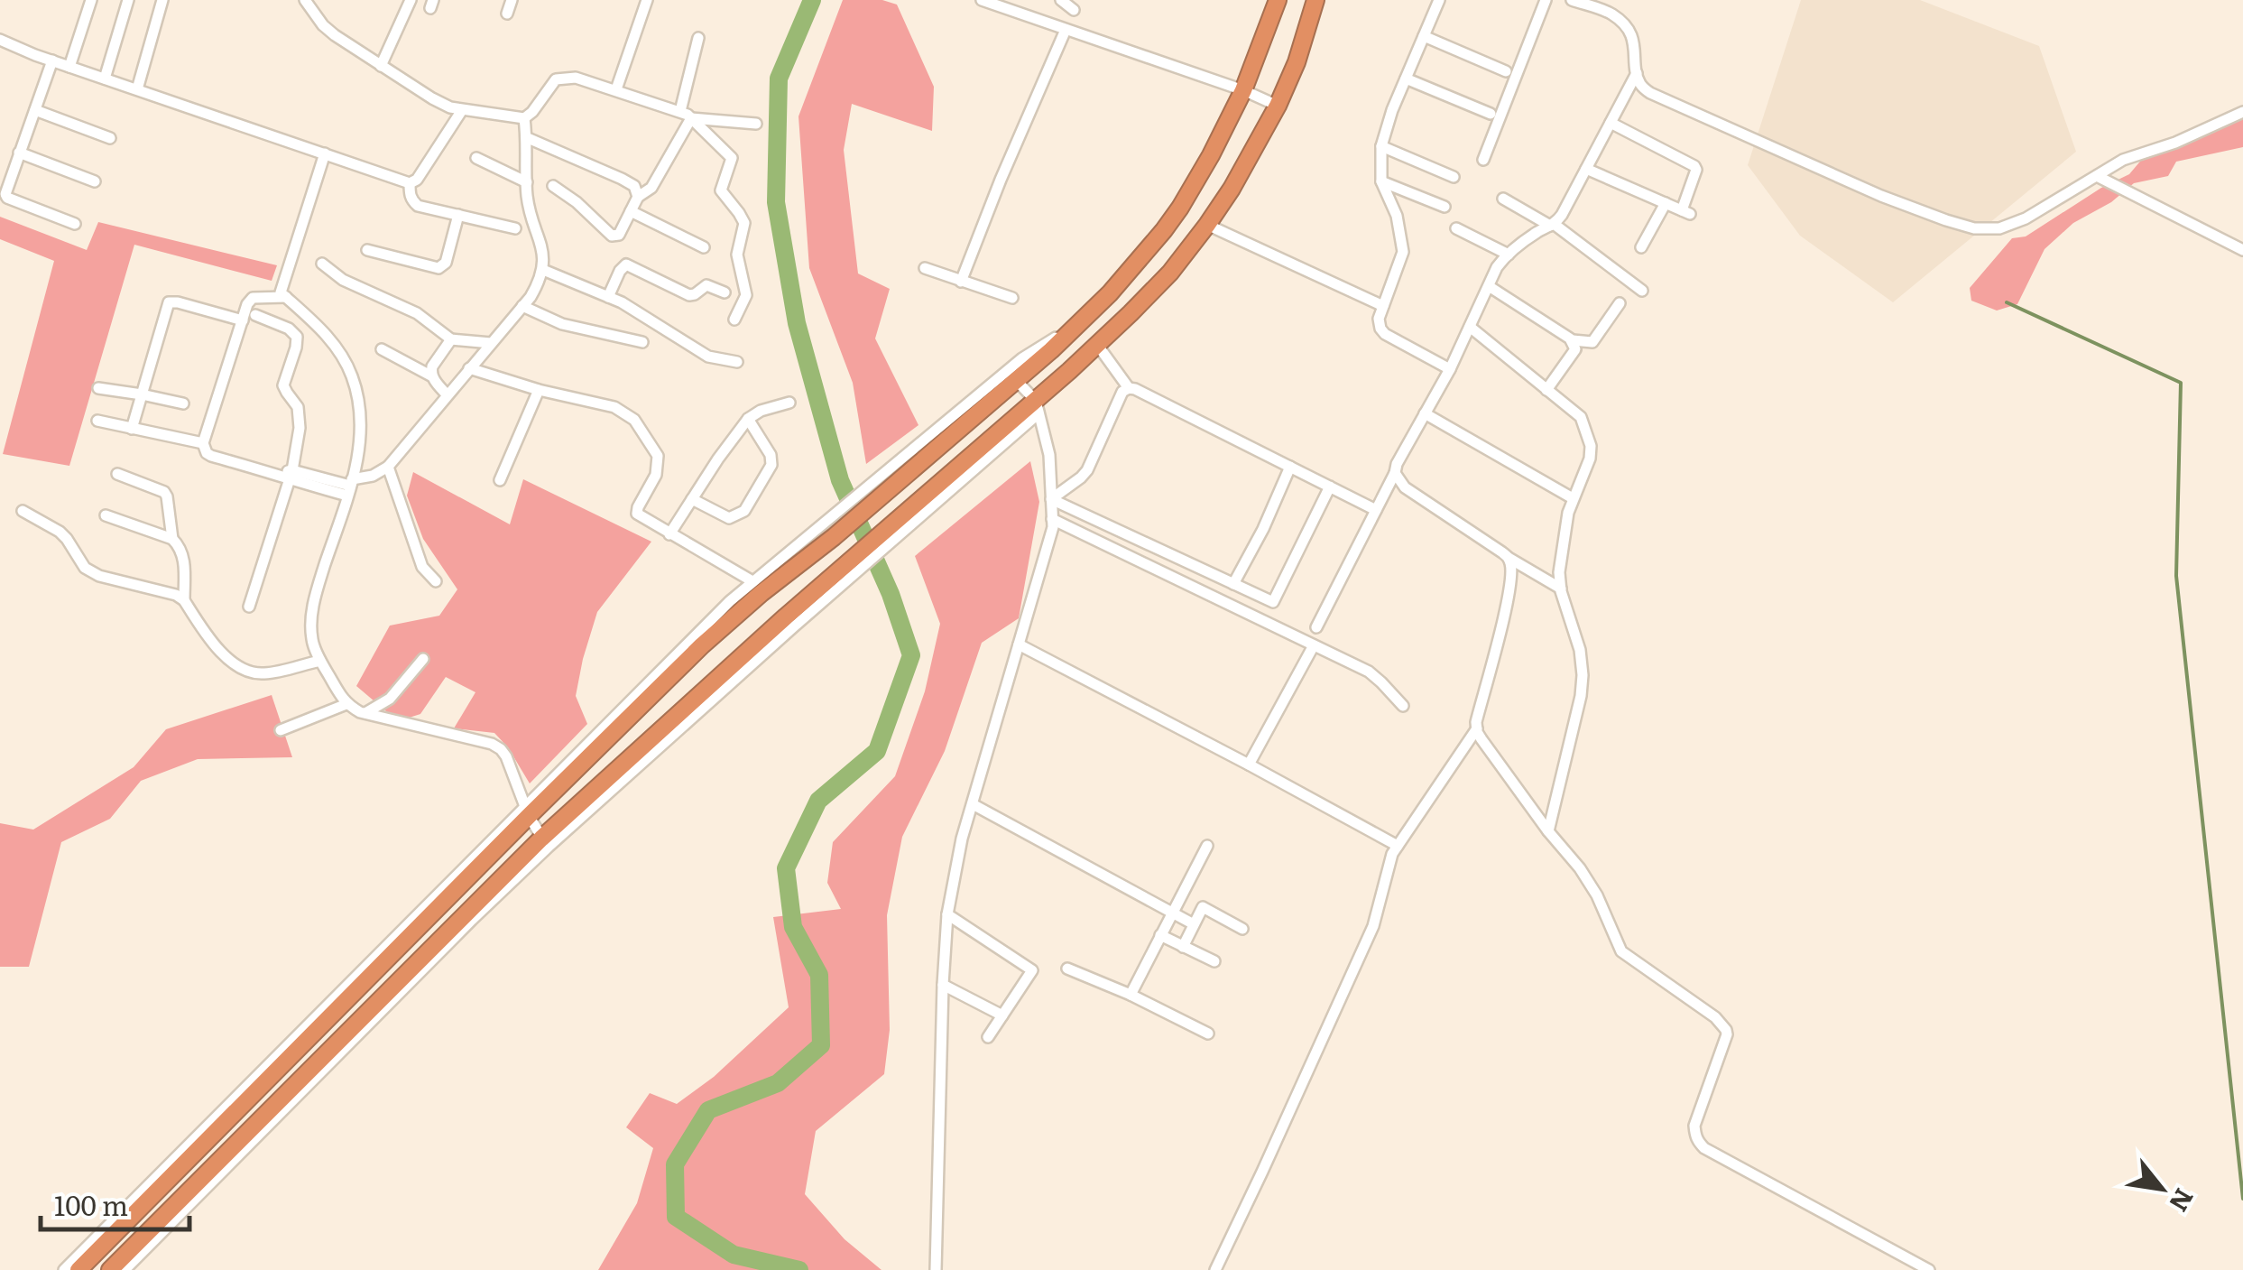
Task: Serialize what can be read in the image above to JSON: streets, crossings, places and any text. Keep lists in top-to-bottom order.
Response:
{
  "scale_bar": "100 m",
  "north": "bottom right"
}
